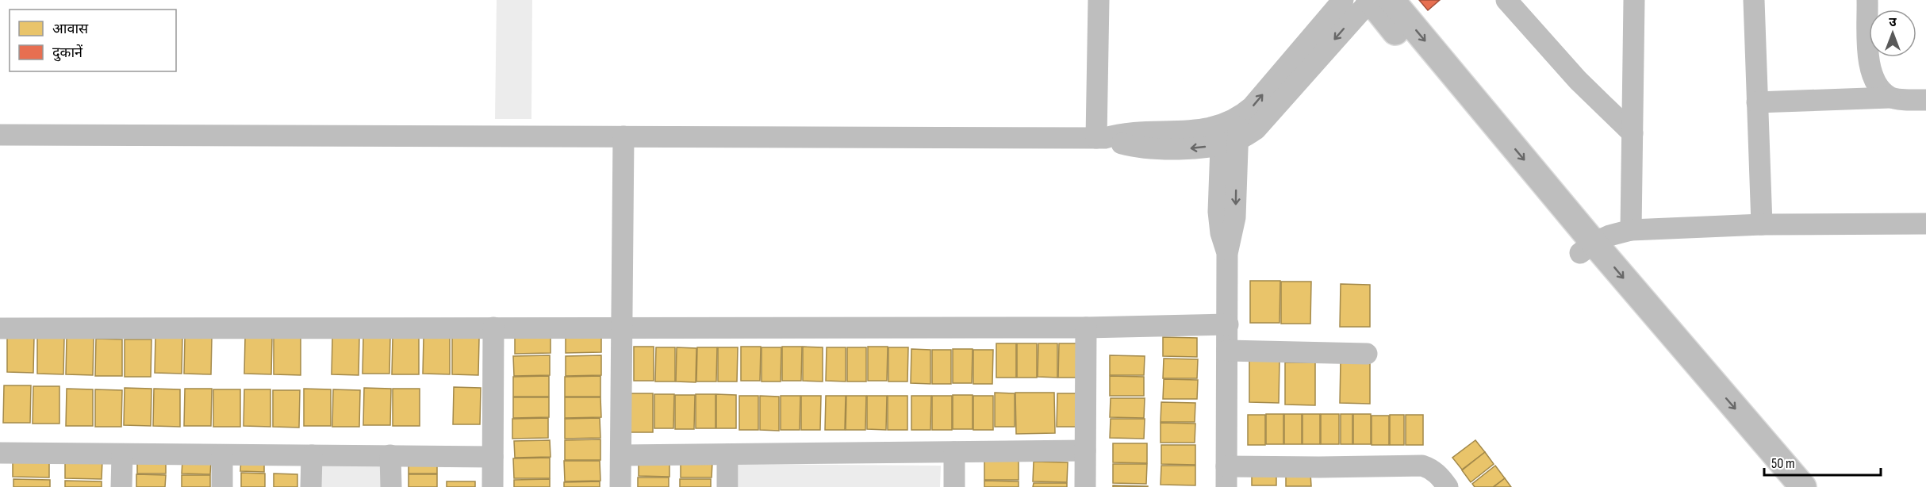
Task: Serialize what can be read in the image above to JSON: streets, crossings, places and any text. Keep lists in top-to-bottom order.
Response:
{
  "legend": ["आवास", "दुकानें"],
  "scale_bar": "50 m",
  "north": "top"
}
